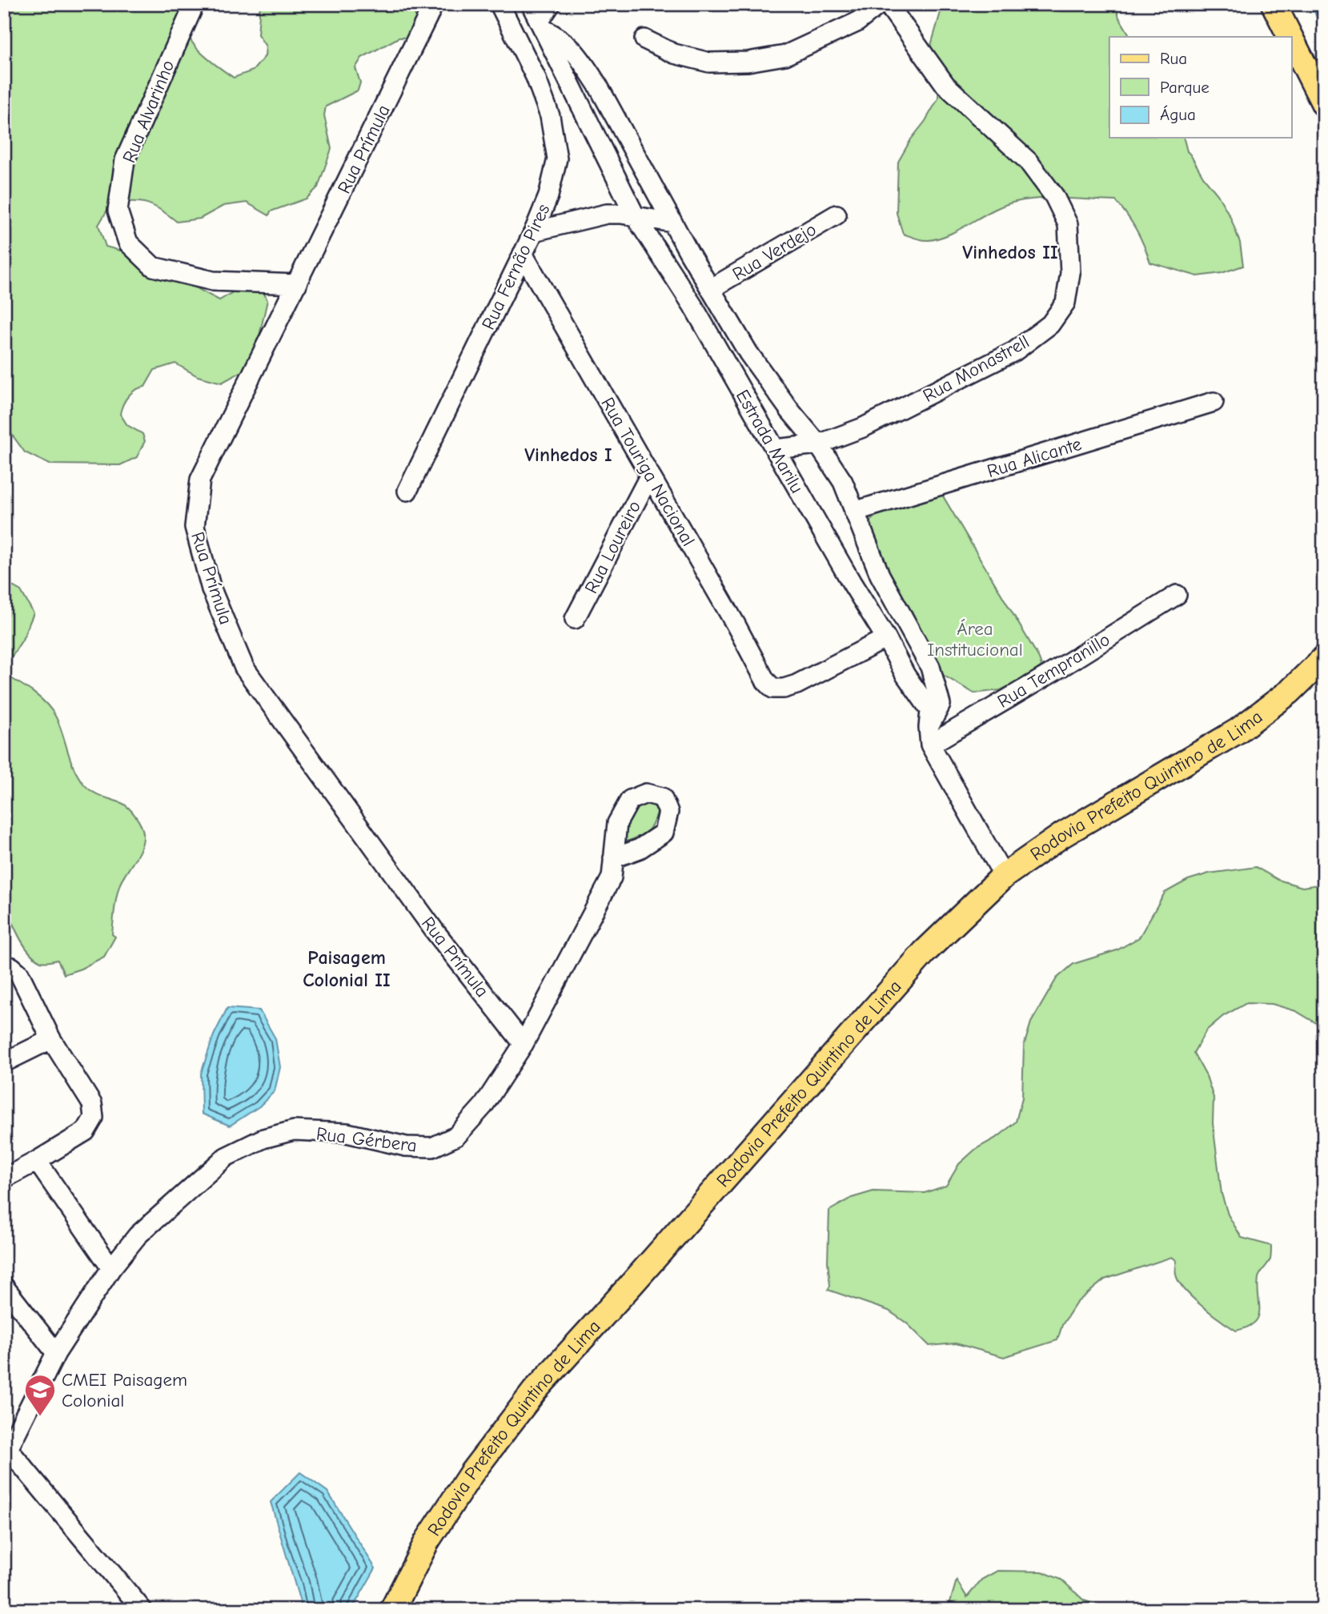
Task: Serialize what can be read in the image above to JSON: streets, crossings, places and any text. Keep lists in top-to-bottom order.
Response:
{
  "streets": {
    "main road": ["Rodovia Prefeito Quintino de Lima"],
    "street": [
      "Rua Alvarinho",
      "Rua Prímula",
      "Rua Verdejo",
      "Rua Fernão Pires",
      "Rua Monastrell",
      "Estrada Marilu",
      "Rua Alicante",
      "Rua Touriga Nacional",
      "Rua Loureiro",
      "Rua Tempranillo",
      "Rua Gérbera"
    ]
  },
  "crossings": [
    ["Rua Alvarinho", "Rua Prímula"],
    ["Rua Prímula", "Rua Gérbera"],
    ["Rua Fernão Pires", "Rua Touriga Nacional"],
    ["Rua Monastrell", "Estrada Marilu"],
    ["Estrada Marilu", "Rua Touriga Nacional"],
    ["Estrada Marilu", "Rua Tempranillo"],
    ["Estrada Marilu", "Rodovia Prefeito Quintino de Lima"],
    ["Rua Touriga Nacional", "Rua Loureiro"]
  ],
  "districts": ["Vinhedos II", "Vinhedos I", "Paisagem Colonial II"],
  "parks": ["Área Institucional"],
  "places": {
    "school or university": ["CMEI Paisagem Colonial"]
  },
  "legend": ["Rua", "Parque", "Água"]
}
